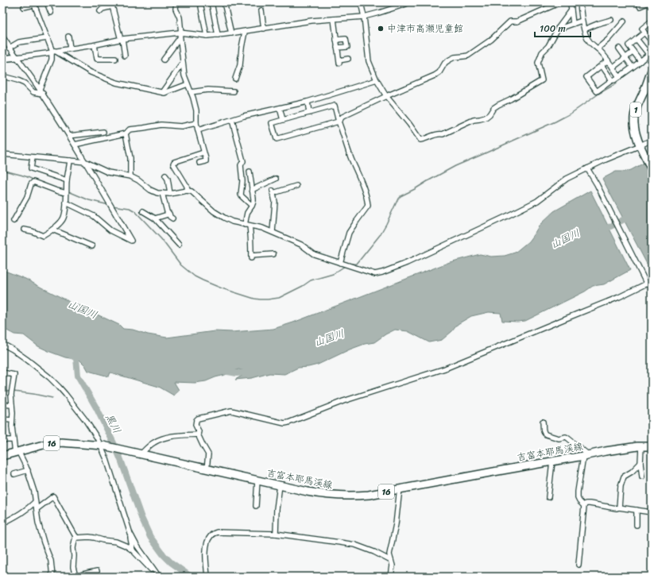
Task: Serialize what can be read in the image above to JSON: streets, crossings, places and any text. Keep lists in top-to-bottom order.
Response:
{
  "streets": {
    "main road": ["1", "16", "吉富本耶馬渓線"]
  },
  "water": ["山国川", "黒川"],
  "places": ["中津市高瀬児童館"],
  "scale_bar": "100 m"
}
